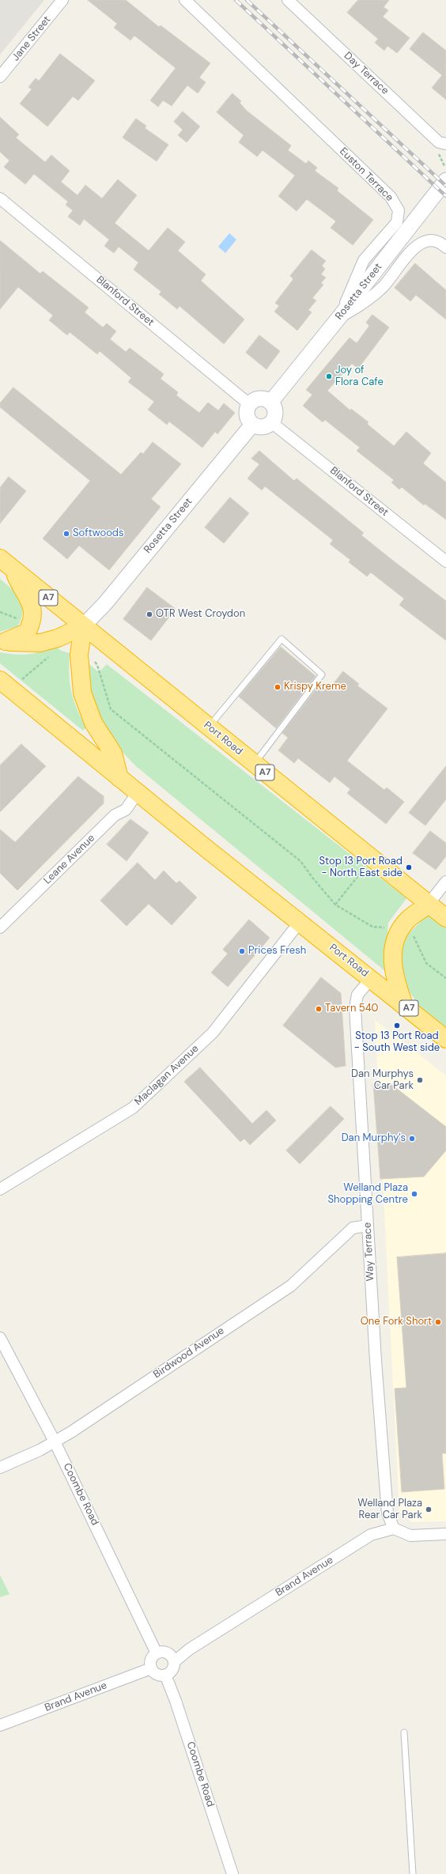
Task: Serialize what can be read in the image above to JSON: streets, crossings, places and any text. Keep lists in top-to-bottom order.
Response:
{
  "streets": {
    "highway": ["A7", "Port Road"],
    "street": [
      "Jane Street",
      "Day Terrace",
      "Euston Terrace",
      "Rosetta Street",
      "Blanford Street",
      "Leane Avenue",
      "Maclagan Avenue",
      "Way Terrace",
      "Birdwood Avenue",
      "Coombe Road",
      "Brand Avenue"
    ]
  },
  "crossings": [
    ["Euston Terrace", "Rosetta Street"],
    ["Rosetta Street", "Blanford Street"],
    ["Rosetta Street", "Port Road"],
    ["Port Road", "Leane Avenue"],
    ["Port Road", "Maclagan Avenue"],
    ["Port Road", "Way Terrace"],
    ["Way Terrace", "Birdwood Avenue"],
    ["Way Terrace", "Brand Avenue"],
    ["Birdwood Avenue", "Coombe Road"],
    ["Coombe Road", "Brand Avenue"]
  ],
  "places": [
    "Joy of Flora Cafe",
    "Softwoods",
    "OTR West Croydon",
    "Krispy Kreme",
    "Stop 13 Port Road - North East side",
    "Prices Fresh",
    "Tavern 540",
    "Stop 13 Port Road - South West side",
    "Dan Murphys Car Park",
    "Dan Murphy's",
    "Welland Plaza Shopping Centre",
    "One Fork Short",
    "Welland Plaza Rear Car Park"
  ]
}
